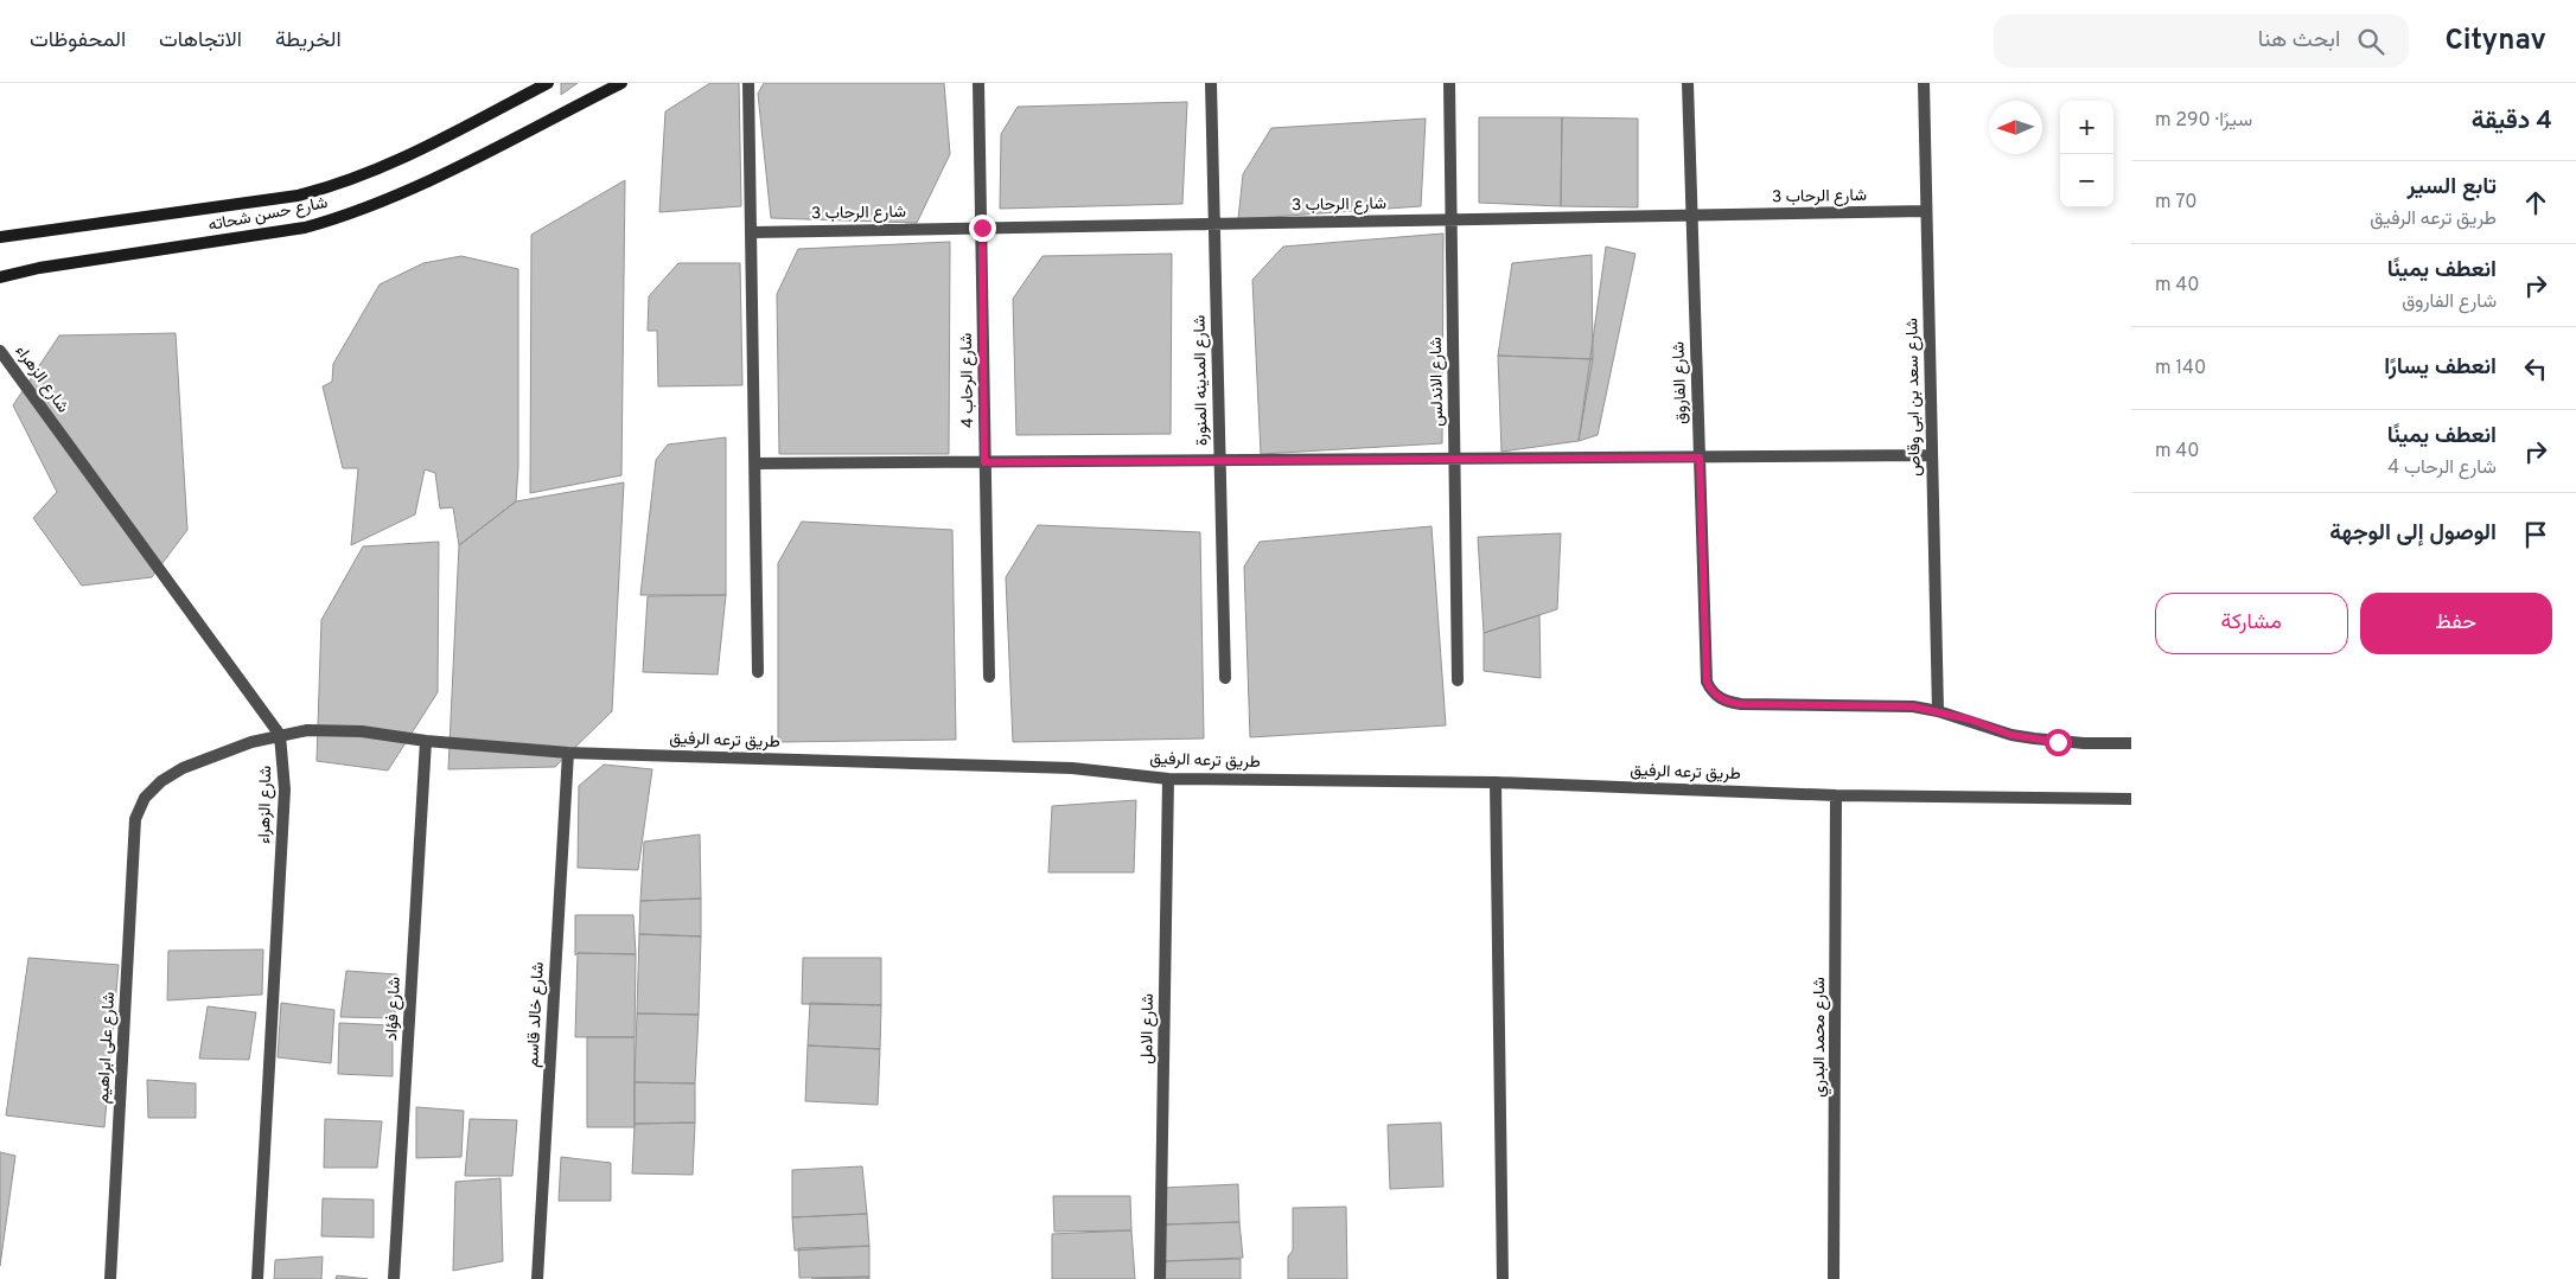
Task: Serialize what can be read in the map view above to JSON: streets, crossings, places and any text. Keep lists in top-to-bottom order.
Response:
{
  "streets": {
    "main road": ["شارع حسن شحاته"],
    "street": [
      "شارع الرحاب 3",
      "شارع الزهراء",
      "شارع الرحاب 4",
      "شارع المدينه المنورة",
      "شارع الاندلس",
      "شارع الفاروق",
      "شارع سعد بن ابى وقاص",
      "طريق ترعه الرفيق",
      "شارع فؤاد",
      "شارع خالد قاسم",
      "شارع الامل",
      "شارع محمد البدري",
      "شارع على ابراهيم"
    ]
  },
  "crossings": [
    ["شارع الرحاب 3", "شارع الرحاب 4"],
    ["شارع الرحاب 3", "شارع المدينه المنورة"],
    ["شارع الرحاب 3", "شارع الاندلس"],
    ["شارع الرحاب 3", "شارع الفاروق"],
    ["شارع الرحاب 3", "شارع سعد بن ابى وقاص"],
    ["شارع الزهراء", "طريق ترعه الرفيق"],
    ["شارع الفاروق", "شارع سعد بن ابى وقاص"],
    ["طريق ترعه الرفيق", "شارع فؤاد"],
    ["طريق ترعه الرفيق", "شارع خالد قاسم"],
    ["طريق ترعه الرفيق", "شارع الامل"],
    ["طريق ترعه الرفيق", "شارع محمد البدري"],
    ["طريق ترعه الرفيق", "شارع على ابراهيم"]
  ],
  "north": "left",
  "page": {
    "header": "Citynav",
    "search": "ابحث هنا",
    "nav": ["الخريطة", "الاتجاهات", "المحفوظات"],
    "heading": ["4 دقيقة", "سيرًا · 290 m"],
    "map_buttons": ["+", "−"],
    "list": [
      ["تابع السير", "طريق ترعه الرفيق", "70 m"],
      ["انعطف يمينًا", "شارع الفاروق", "40 m"],
      ["انعطف يسارًا", "140 m"],
      ["انعطف يمينًا", "شارع الرحاب 4", "40 m"],
      "الوصول إلى الوجهة"
    ],
    "buttons": ["حفظ", "مشاركة"]
  }
}
